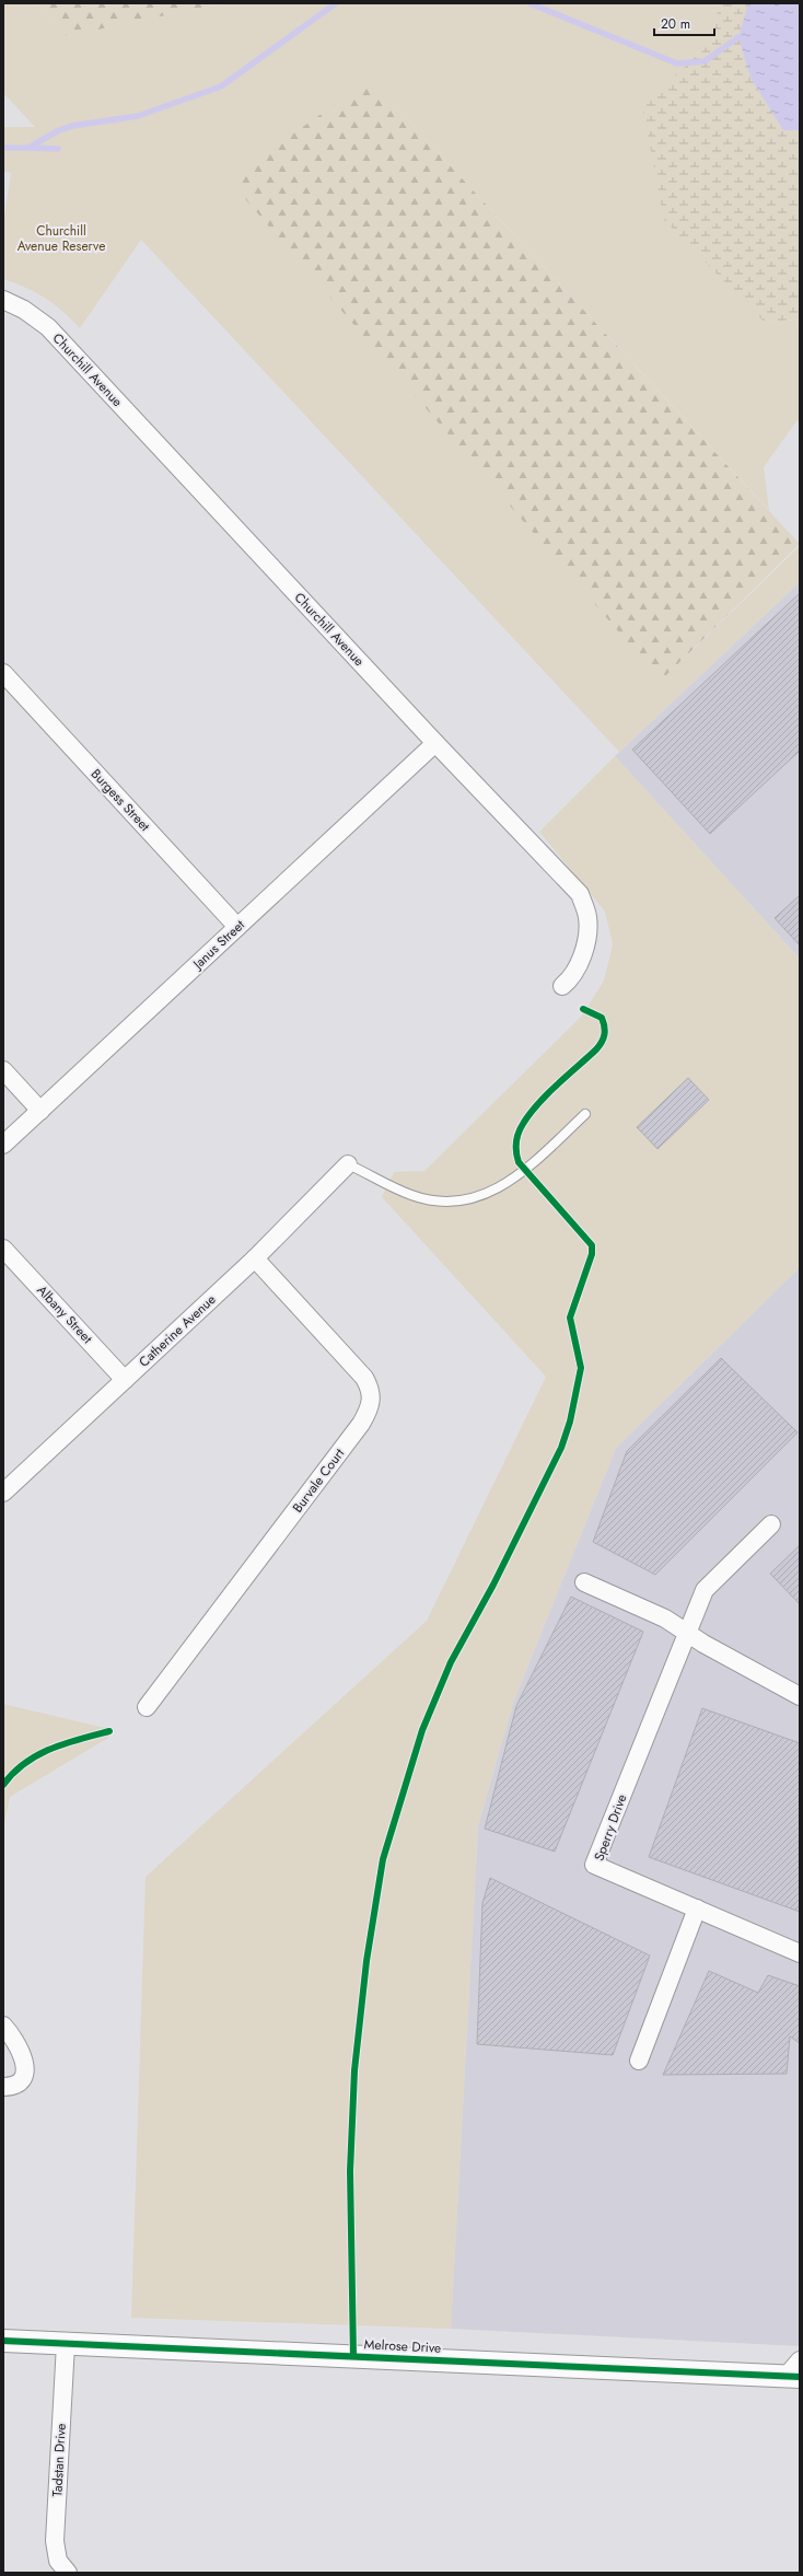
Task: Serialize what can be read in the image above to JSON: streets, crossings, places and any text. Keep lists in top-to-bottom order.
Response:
{
  "streets": {
    "street": [
      "Churchill Avenue",
      "Burgess Street",
      "Janus Street",
      "Albany Street",
      "Catherine Avenue",
      "Burvale Court",
      "Sperry Drive",
      "Melrose Drive",
      "Tadstan Drive"
    ]
  },
  "crossings": [
    ["Churchill Avenue", "Janus Street"],
    ["Burgess Street", "Janus Street"],
    ["Albany Street", "Catherine Avenue"],
    ["Catherine Avenue", "Burvale Court"],
    ["Melrose Drive", "Tadstan Drive"]
  ],
  "parks": ["Churchill Avenue Reserve"],
  "scale_bar": "20 m"
}
